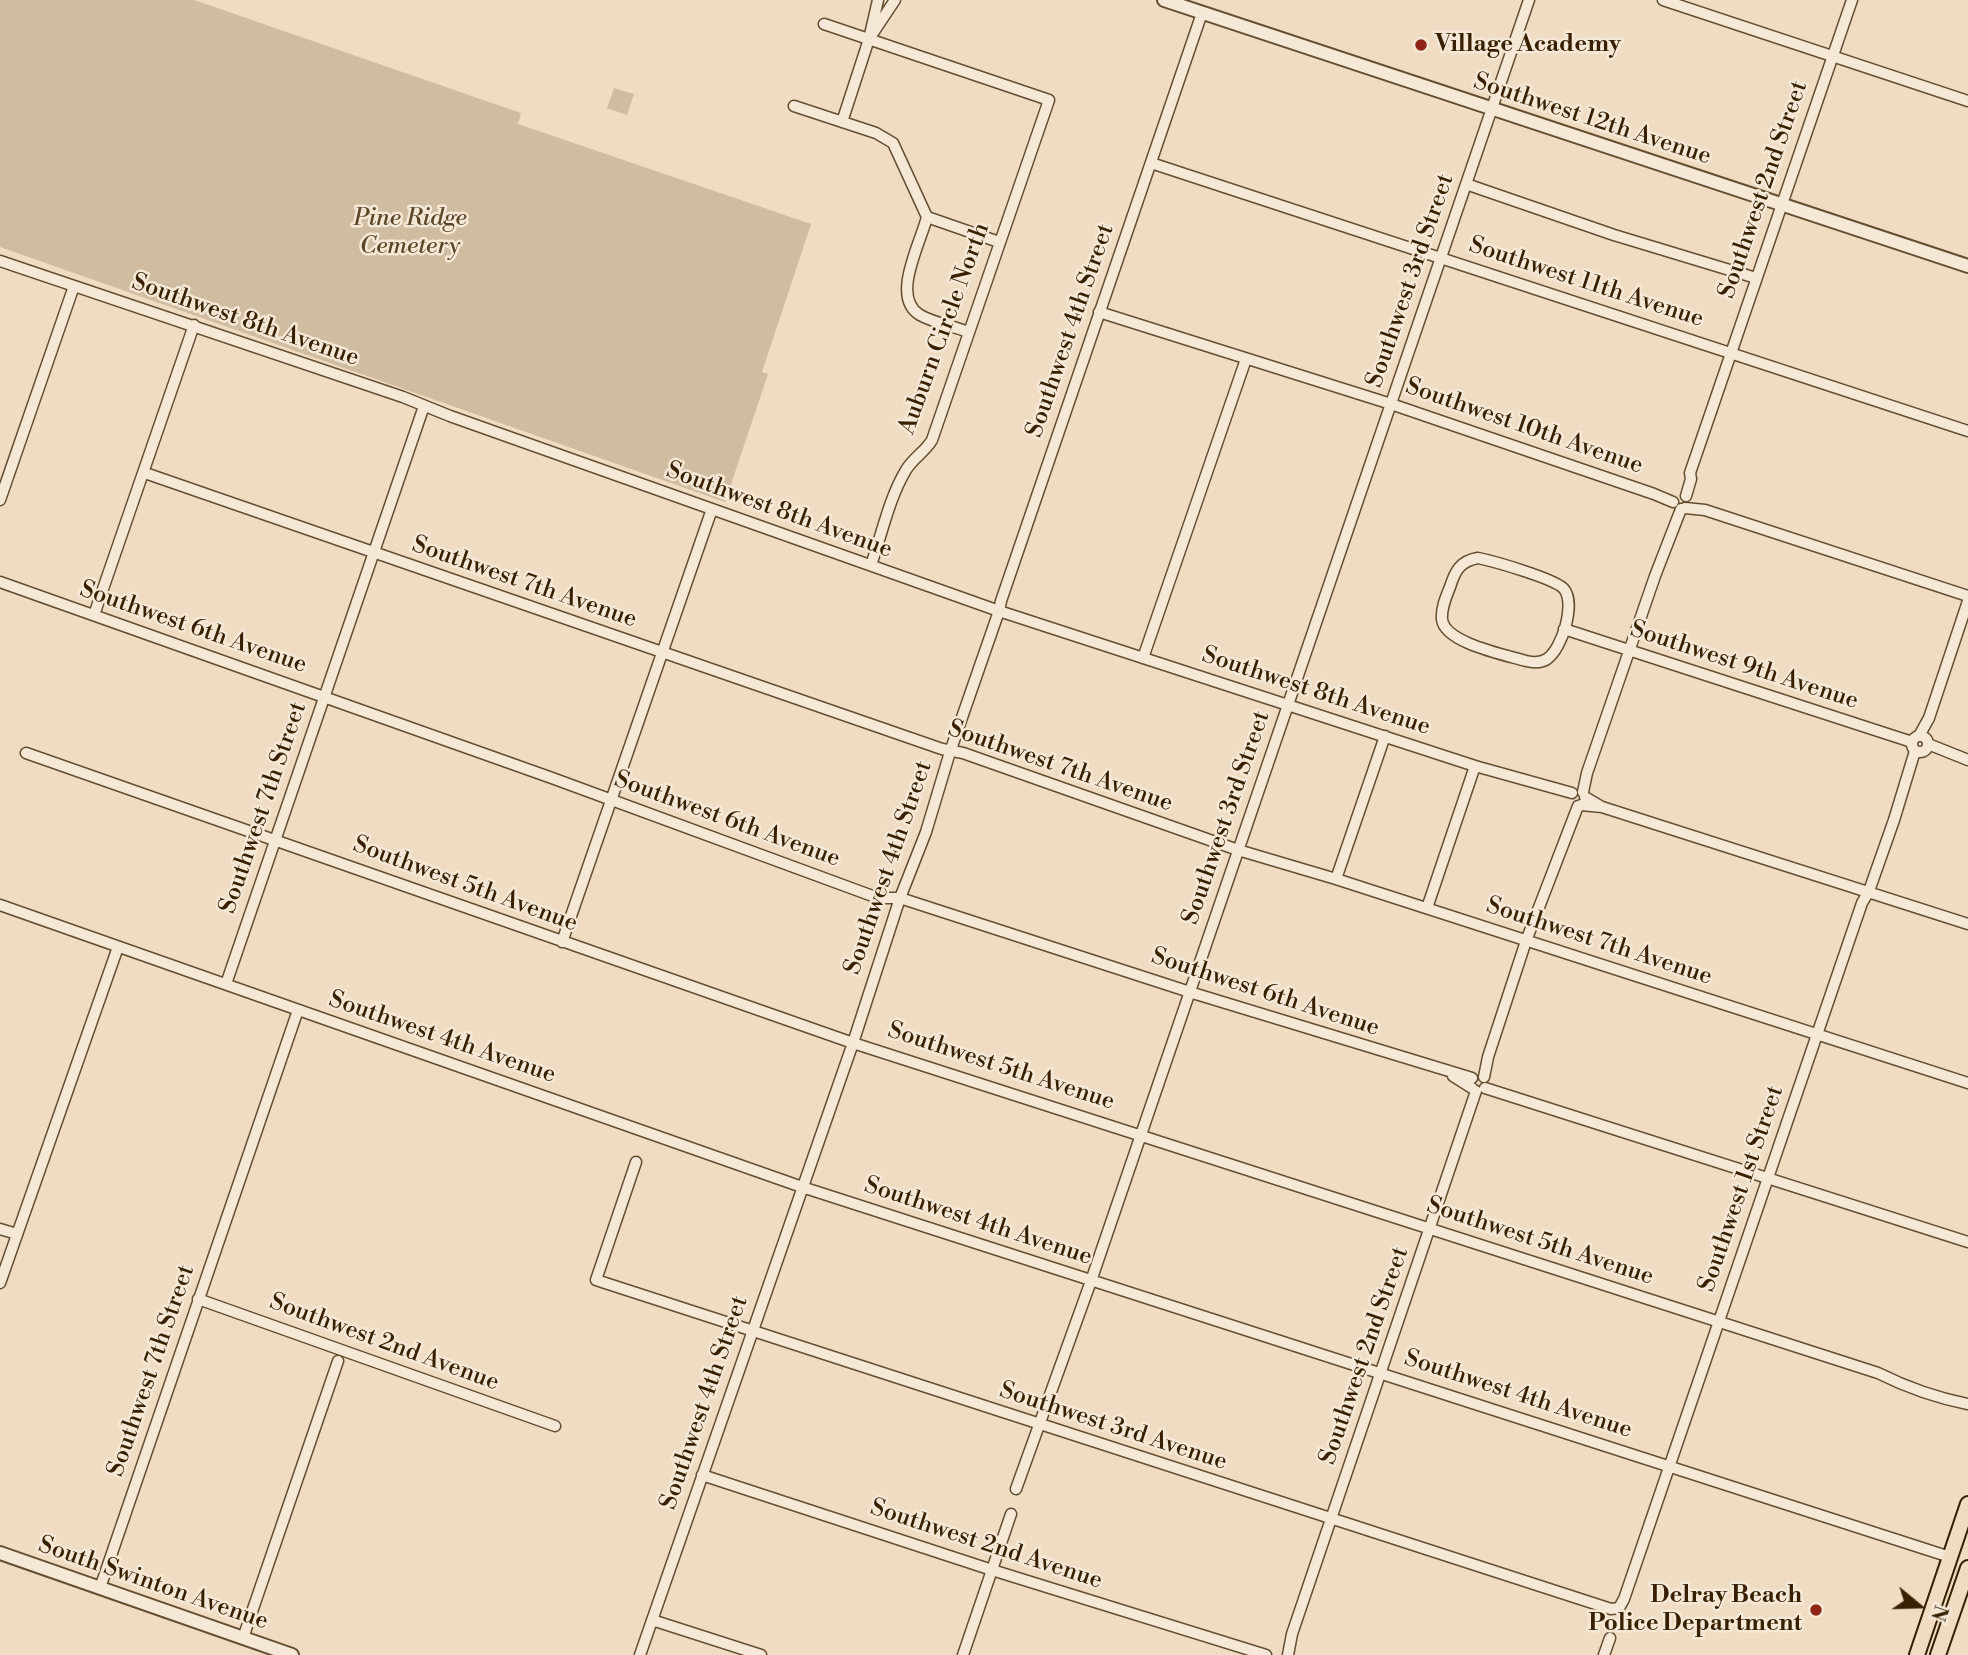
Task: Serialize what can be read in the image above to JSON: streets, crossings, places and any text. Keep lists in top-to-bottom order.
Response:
{
  "streets": {
    "street": [
      "Southwest 12th Avenue",
      "Southwest 2nd Street",
      "Southwest 3rd Street",
      "Southwest 11th Avenue",
      "Southwest 8th Avenue",
      "Auburn Circle North",
      "Southwest 4th Street",
      "Southwest 10th Avenue",
      "Southwest 7th Avenue",
      "Southwest 6th Avenue",
      "Southwest 9th Avenue",
      "Southwest 7th Street",
      "Southwest 5th Avenue",
      "Southwest 4th Avenue",
      "Southwest 1st Street",
      "Southwest 2nd Avenue",
      "Southwest 3rd Avenue",
      "South Swinton Avenue"
    ]
  },
  "crossings": [
    ["Southwest 12th Avenue", "Southwest 2nd Street"],
    ["Southwest 12th Avenue", "Southwest 3rd Street"],
    ["Southwest 12th Avenue", "Southwest 4th Street"],
    ["Southwest 2nd Street", "Southwest 11th Avenue"],
    ["Southwest 2nd Street", "Southwest 8th Avenue"],
    ["Southwest 2nd Street", "Southwest 10th Avenue"],
    ["Southwest 2nd Street", "Southwest 7th Avenue"],
    ["Southwest 2nd Street", "Southwest 6th Avenue"],
    ["Southwest 2nd Street", "Southwest 9th Avenue"],
    ["Southwest 2nd Street", "Southwest 5th Avenue"],
    ["Southwest 2nd Street", "Southwest 4th Avenue"],
    ["Southwest 2nd Street", "Southwest 3rd Avenue"],
    ["Southwest 3rd Street", "Southwest 11th Avenue"],
    ["Southwest 3rd Street", "Southwest 8th Avenue"],
    ["Southwest 3rd Street", "Southwest 10th Avenue"],
    ["Southwest 3rd Street", "Southwest 7th Avenue"],
    ["Southwest 3rd Street", "Southwest 6th Avenue"],
    ["Southwest 3rd Street", "Southwest 5th Avenue"],
    ["Southwest 3rd Street", "Southwest 4th Avenue"],
    ["Southwest 3rd Street", "Southwest 3rd Avenue"],
    ["Southwest 11th Avenue", "Southwest 4th Street"],
    ["Southwest 8th Avenue", "Auburn Circle North"],
    ["Southwest 8th Avenue", "Southwest 4th Street"],
    ["Southwest 8th Avenue", "Southwest 7th Street"],
    ["Southwest 8th Avenue", "Southwest 1st Street"],
    ["Southwest 4th Street", "Southwest 10th Avenue"],
    ["Southwest 4th Street", "Southwest 7th Avenue"],
    ["Southwest 4th Street", "Southwest 6th Avenue"],
    ["Southwest 4th Street", "Southwest 5th Avenue"],
    ["Southwest 4th Street", "Southwest 4th Avenue"],
    ["Southwest 4th Street", "Southwest 2nd Avenue"],
    ["Southwest 4th Street", "Southwest 3rd Avenue"],
    ["Southwest 10th Avenue", "Southwest 1st Street"],
    ["Southwest 7th Avenue", "Southwest 7th Street"],
    ["Southwest 7th Avenue", "Southwest 1st Street"],
    ["Southwest 6th Avenue", "Southwest 7th Street"],
    ["Southwest 6th Avenue", "Southwest 1st Street"],
    ["Southwest 9th Avenue", "Southwest 1st Street"],
    ["Southwest 7th Street", "Southwest 5th Avenue"],
    ["Southwest 7th Street", "Southwest 4th Avenue"],
    ["Southwest 7th Street", "Southwest 2nd Avenue"],
    ["Southwest 7th Street", "South Swinton Avenue"],
    ["Southwest 5th Avenue", "Southwest 1st Street"],
    ["Southwest 4th Avenue", "Southwest 1st Street"],
    ["Southwest 1st Street", "Southwest 3rd Avenue"]
  ],
  "parks": ["Pine Ridge Cemetery"],
  "places": ["Village Academy", "Delray Beach Police Department"],
  "north": "right"
}
